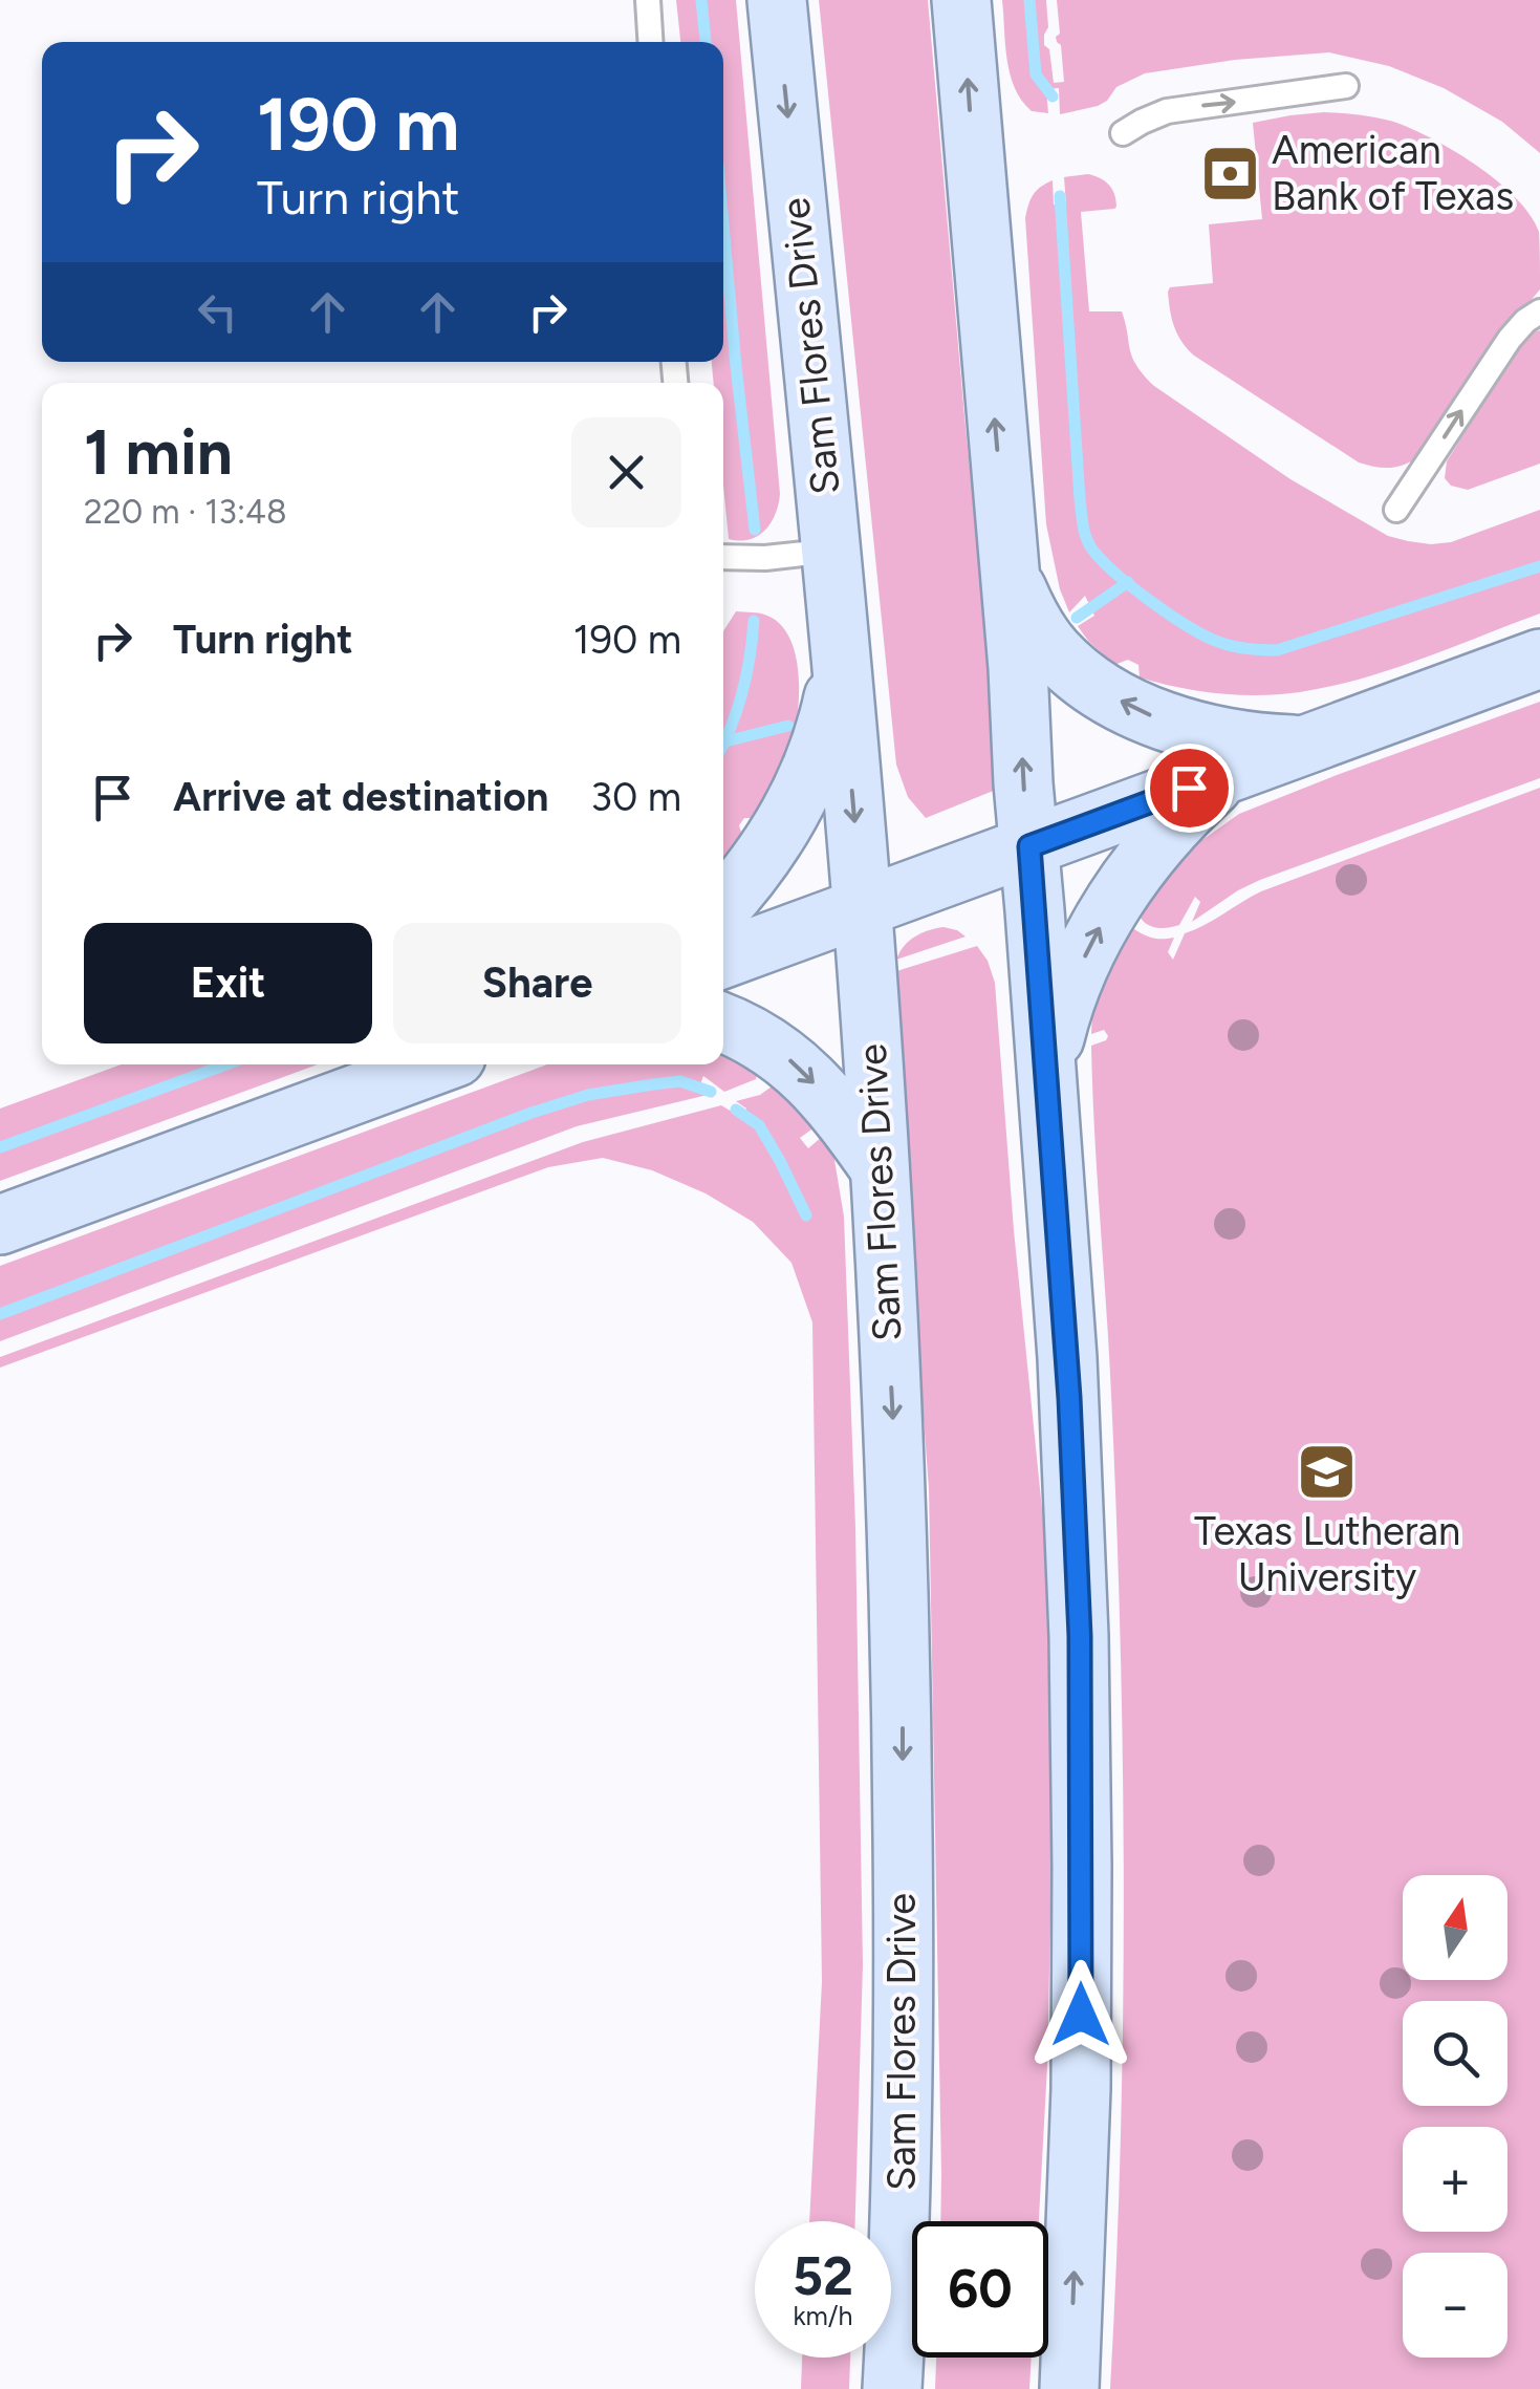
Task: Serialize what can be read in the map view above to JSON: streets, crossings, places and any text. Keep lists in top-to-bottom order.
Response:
{
  "streets": {
    "main road": ["Sam Flores Drive"]
  },
  "places": {
    "bank": ["American Bank of Texas"],
    "school or university": ["Texas Lutheran University"]
  },
  "north": "top",
  "page": {
    "turn": ["190 m", "Turn right"],
    "heading": ["1 min", "220 m · 13:48"],
    "list": [
      {
        "name": "Turn right",
        "value": "190 m"
      },
      {
        "name": "Arrive at destination",
        "value": "30 m"
      }
    ],
    "buttons": ["Exit", "Share"],
    "map_buttons": ["+", "−"],
    "speed": "52 km/h",
    "limit": "60"
  }
}
